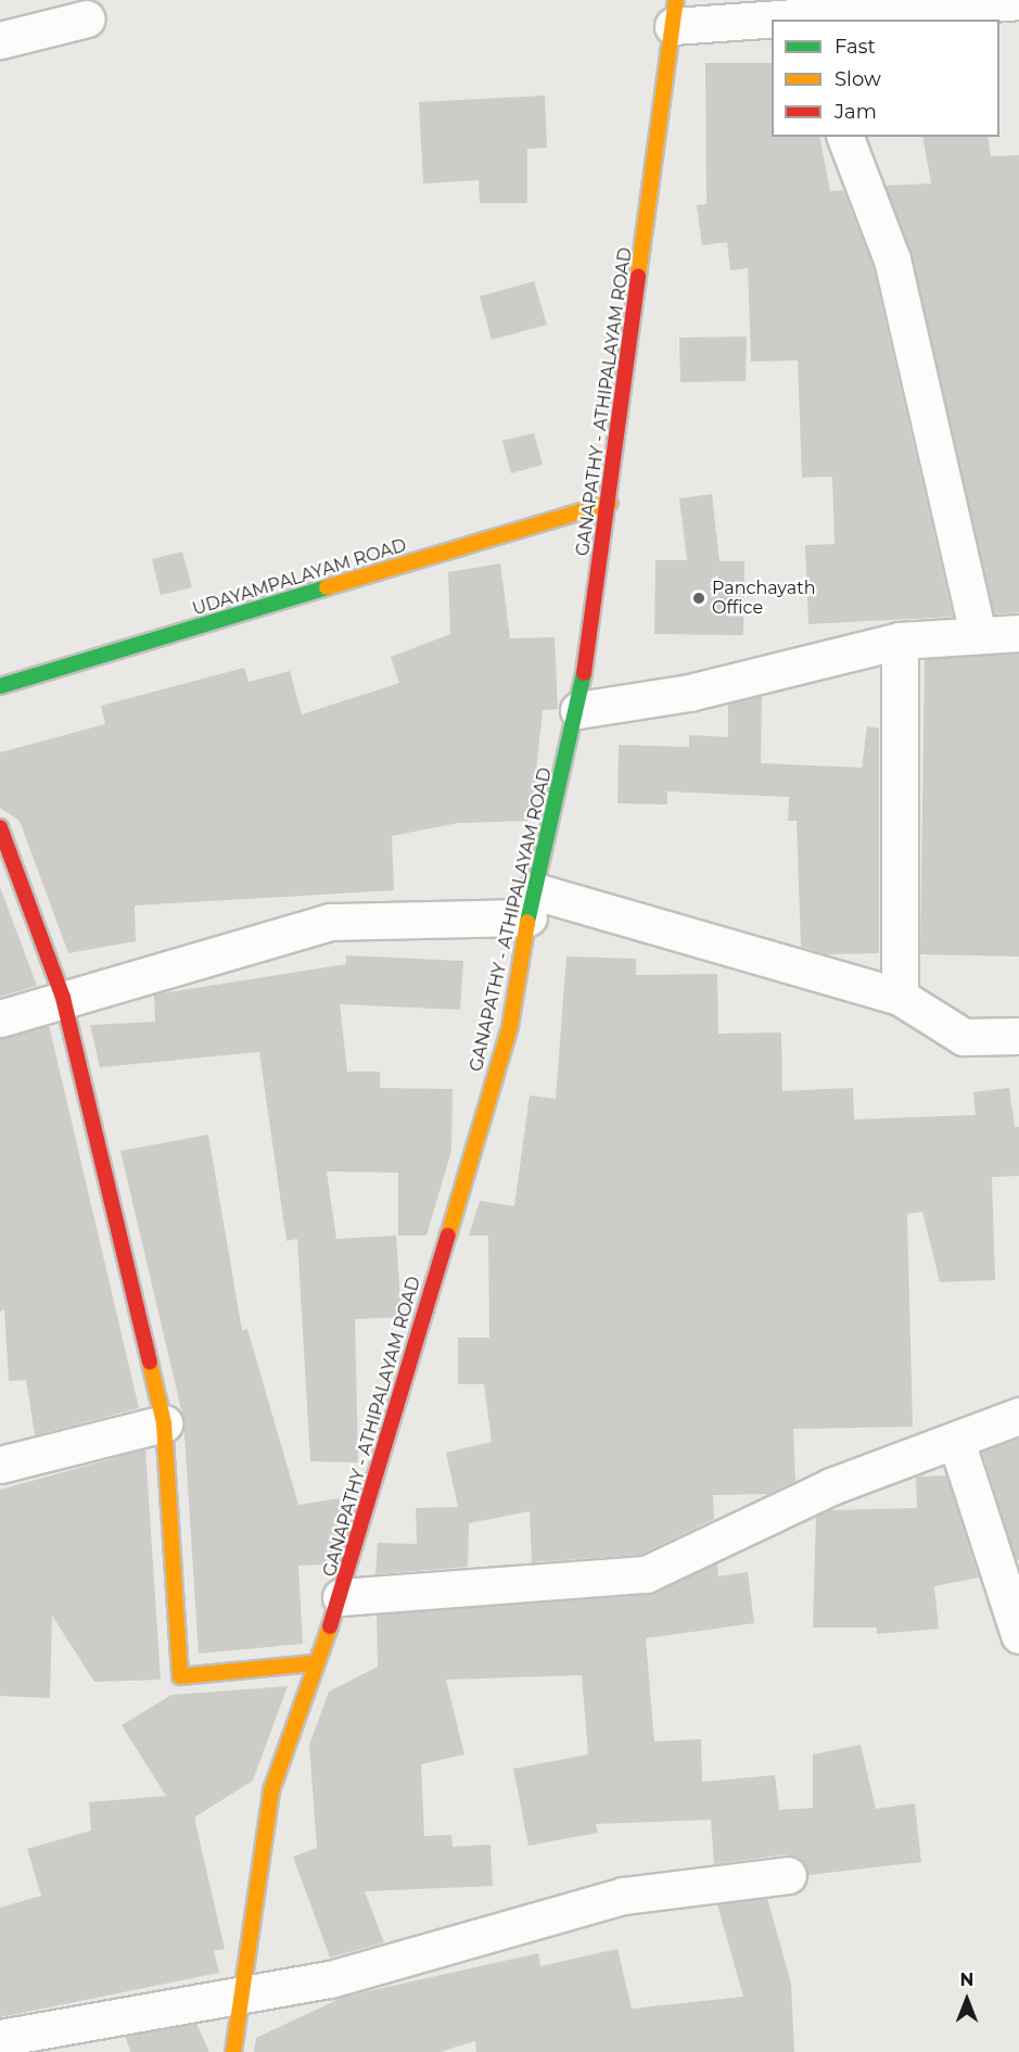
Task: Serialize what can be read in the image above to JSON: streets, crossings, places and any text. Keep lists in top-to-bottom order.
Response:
{
  "streets": {
    "main road": ["GANAPATHY - ATHIPALAYAM ROAD", "UDAYAMPALAYAM ROAD"]
  },
  "crossings": [
    ["GANAPATHY - ATHIPALAYAM ROAD", "UDAYAMPALAYAM ROAD"]
  ],
  "places": ["Panchayath Office"],
  "legend": ["Fast", "Slow", "Jam"],
  "north": "top"
}
